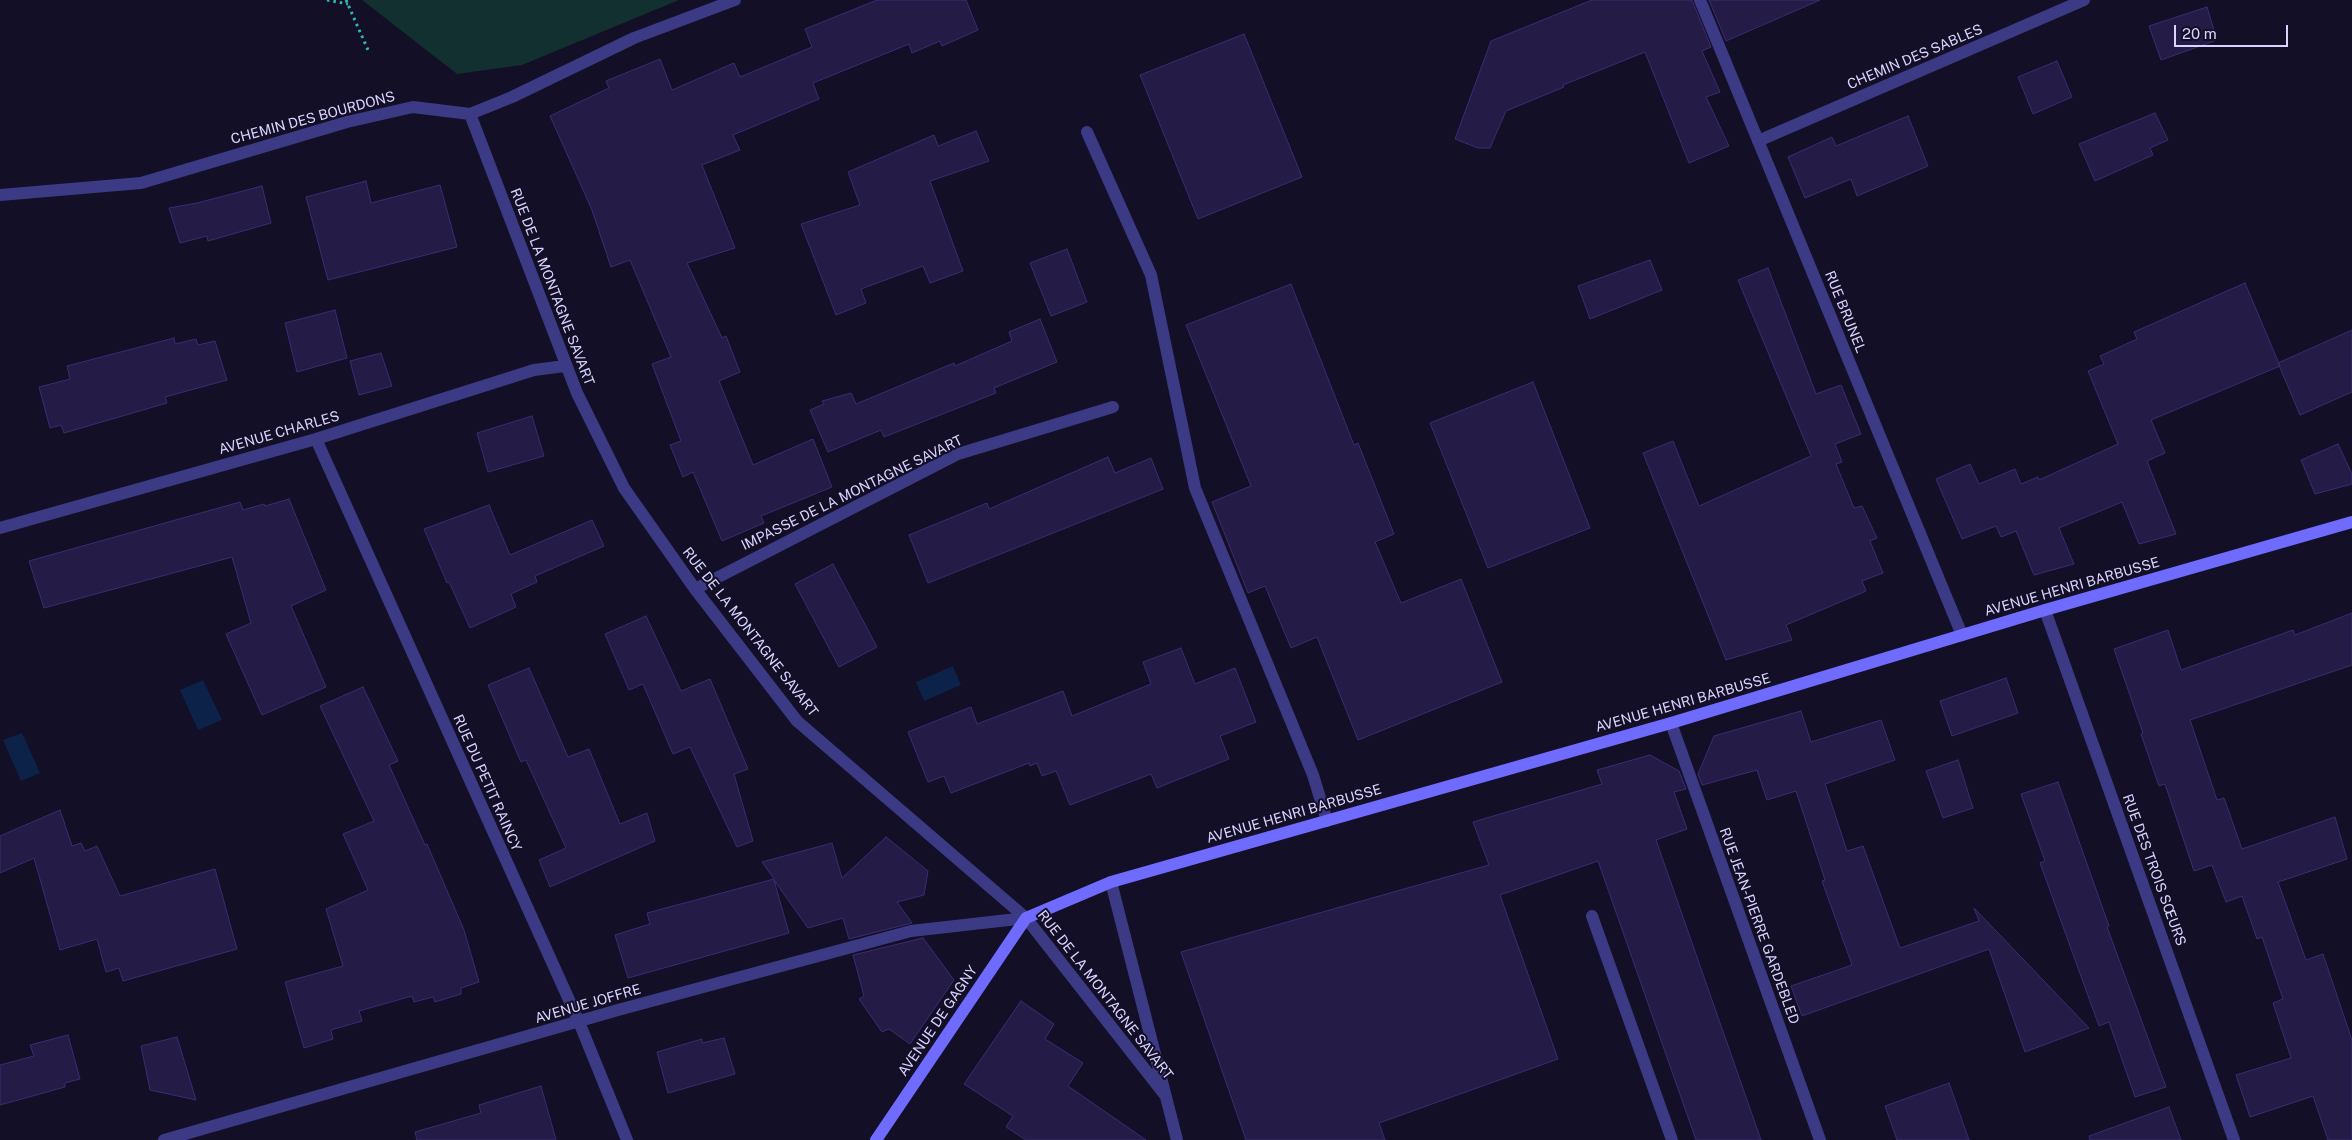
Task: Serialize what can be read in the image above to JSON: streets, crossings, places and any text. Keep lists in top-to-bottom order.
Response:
{
  "streets": {
    "street": [
      "CHEMIN DES SABLES",
      "CHEMIN DES BOURDONS",
      "RUE DE LA MONTAGNE SAVART",
      "RUE BRUNEL",
      "AVENUE CHARLES",
      "IMPASSE DE LA MONTAGNE SAVART",
      "AVENUE HENRI BARBUSSE",
      "RUE DU PETIT RAINCY",
      "RUE DES TROIS SŒURS",
      "RUE JEAN-PIERRE GARDEBLED",
      "AVENUE JOFFRE",
      "AVENUE DE GAGNY"
    ]
  },
  "crossings": [
    ["CHEMIN DES SABLES", "RUE BRUNEL"],
    ["CHEMIN DES BOURDONS", "RUE DE LA MONTAGNE SAVART"],
    ["RUE DE LA MONTAGNE SAVART", "AVENUE CHARLES"],
    ["RUE DE LA MONTAGNE SAVART", "IMPASSE DE LA MONTAGNE SAVART"],
    ["RUE DE LA MONTAGNE SAVART", "AVENUE HENRI BARBUSSE"],
    ["RUE DE LA MONTAGNE SAVART", "AVENUE JOFFRE"],
    ["RUE DE LA MONTAGNE SAVART", "AVENUE DE GAGNY"],
    ["RUE BRUNEL", "AVENUE HENRI BARBUSSE"],
    ["AVENUE CHARLES", "RUE DU PETIT RAINCY"],
    ["AVENUE HENRI BARBUSSE", "RUE DES TROIS SŒURS"],
    ["AVENUE HENRI BARBUSSE", "RUE JEAN-PIERRE GARDEBLED"],
    ["AVENUE HENRI BARBUSSE", "AVENUE JOFFRE"],
    ["AVENUE HENRI BARBUSSE", "AVENUE DE GAGNY"],
    ["RUE DU PETIT RAINCY", "AVENUE JOFFRE"],
    ["AVENUE JOFFRE", "AVENUE DE GAGNY"]
  ],
  "scale_bar": "20 m"
}
